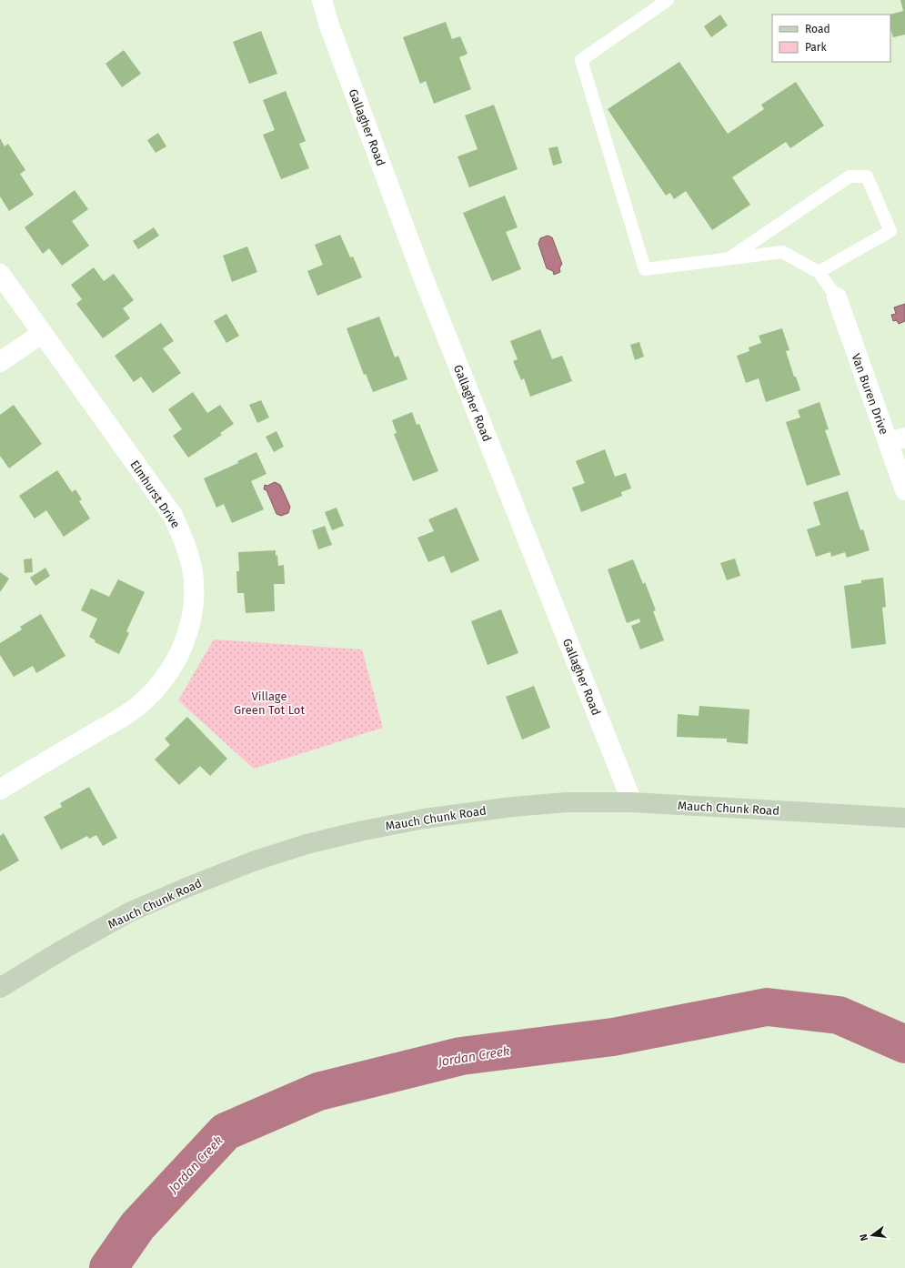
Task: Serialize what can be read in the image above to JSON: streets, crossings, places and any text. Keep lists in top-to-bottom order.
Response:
{
  "streets": {
    "main road": ["Mauch Chunk Road"],
    "street": ["Gallagher Road", "Van Buren Drive", "Elmhurst Drive"]
  },
  "crossings": [
    ["Gallagher Road", "Mauch Chunk Road"]
  ],
  "water": ["Jordan Creek"],
  "parks": ["Village Green Tot Lot"],
  "legend": ["Road", "Park"],
  "north": "left"
}
